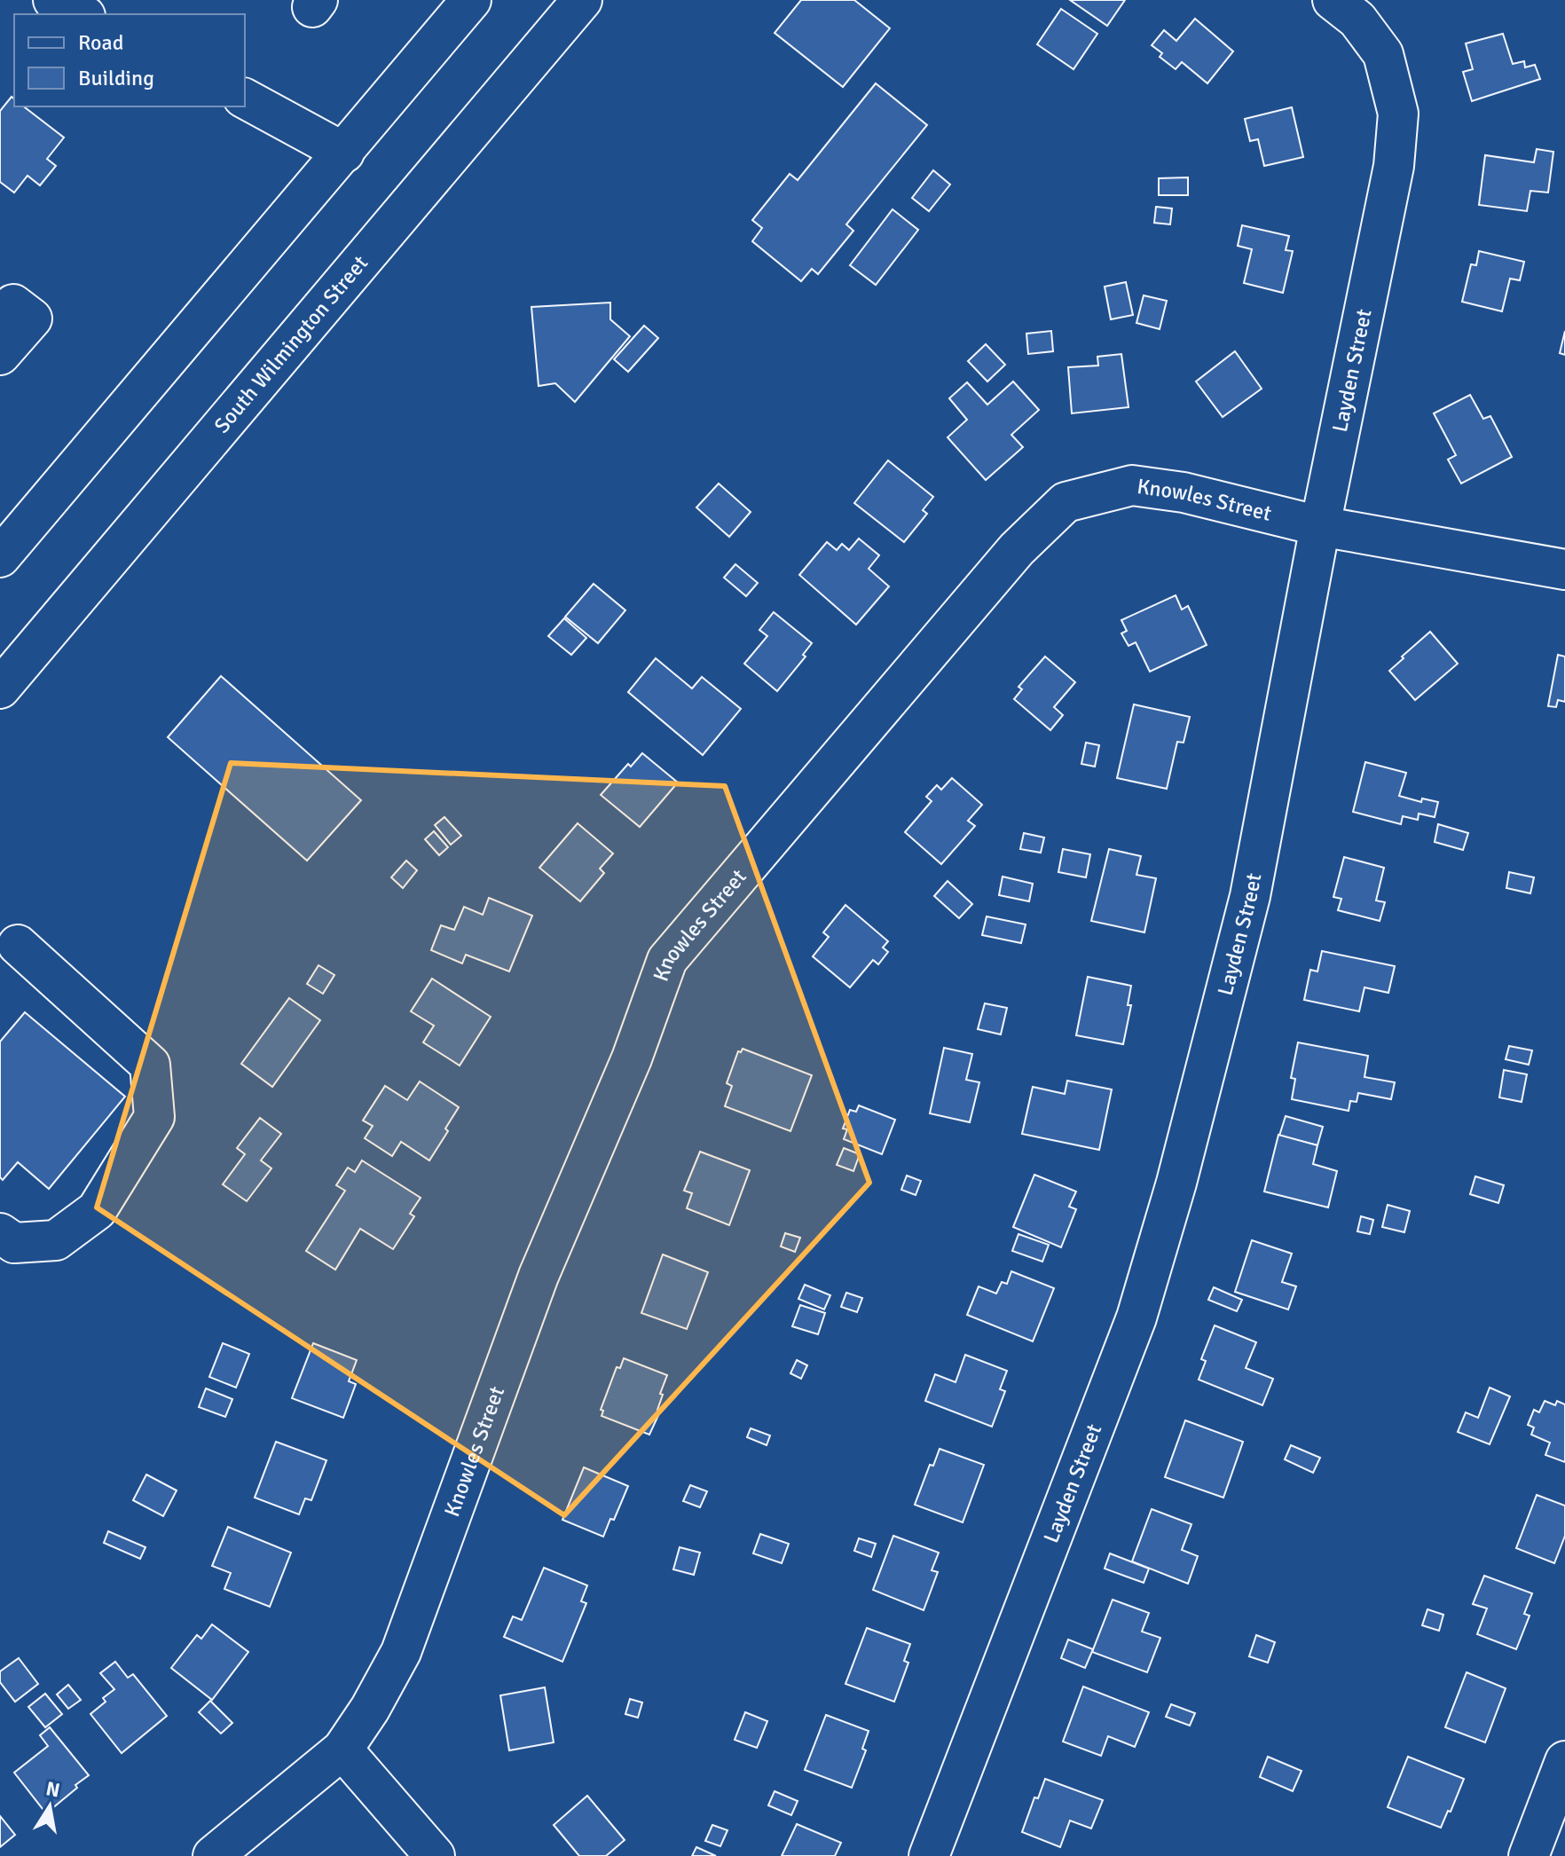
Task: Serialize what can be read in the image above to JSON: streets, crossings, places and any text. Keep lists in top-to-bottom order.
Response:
{
  "streets": {
    "street": ["South Wilmington Street", "Layden Street", "Knowles Street"]
  },
  "crossings": [
    ["Layden Street", "Knowles Street"]
  ],
  "legend": ["Road", "Building"],
  "north": "top"
}
